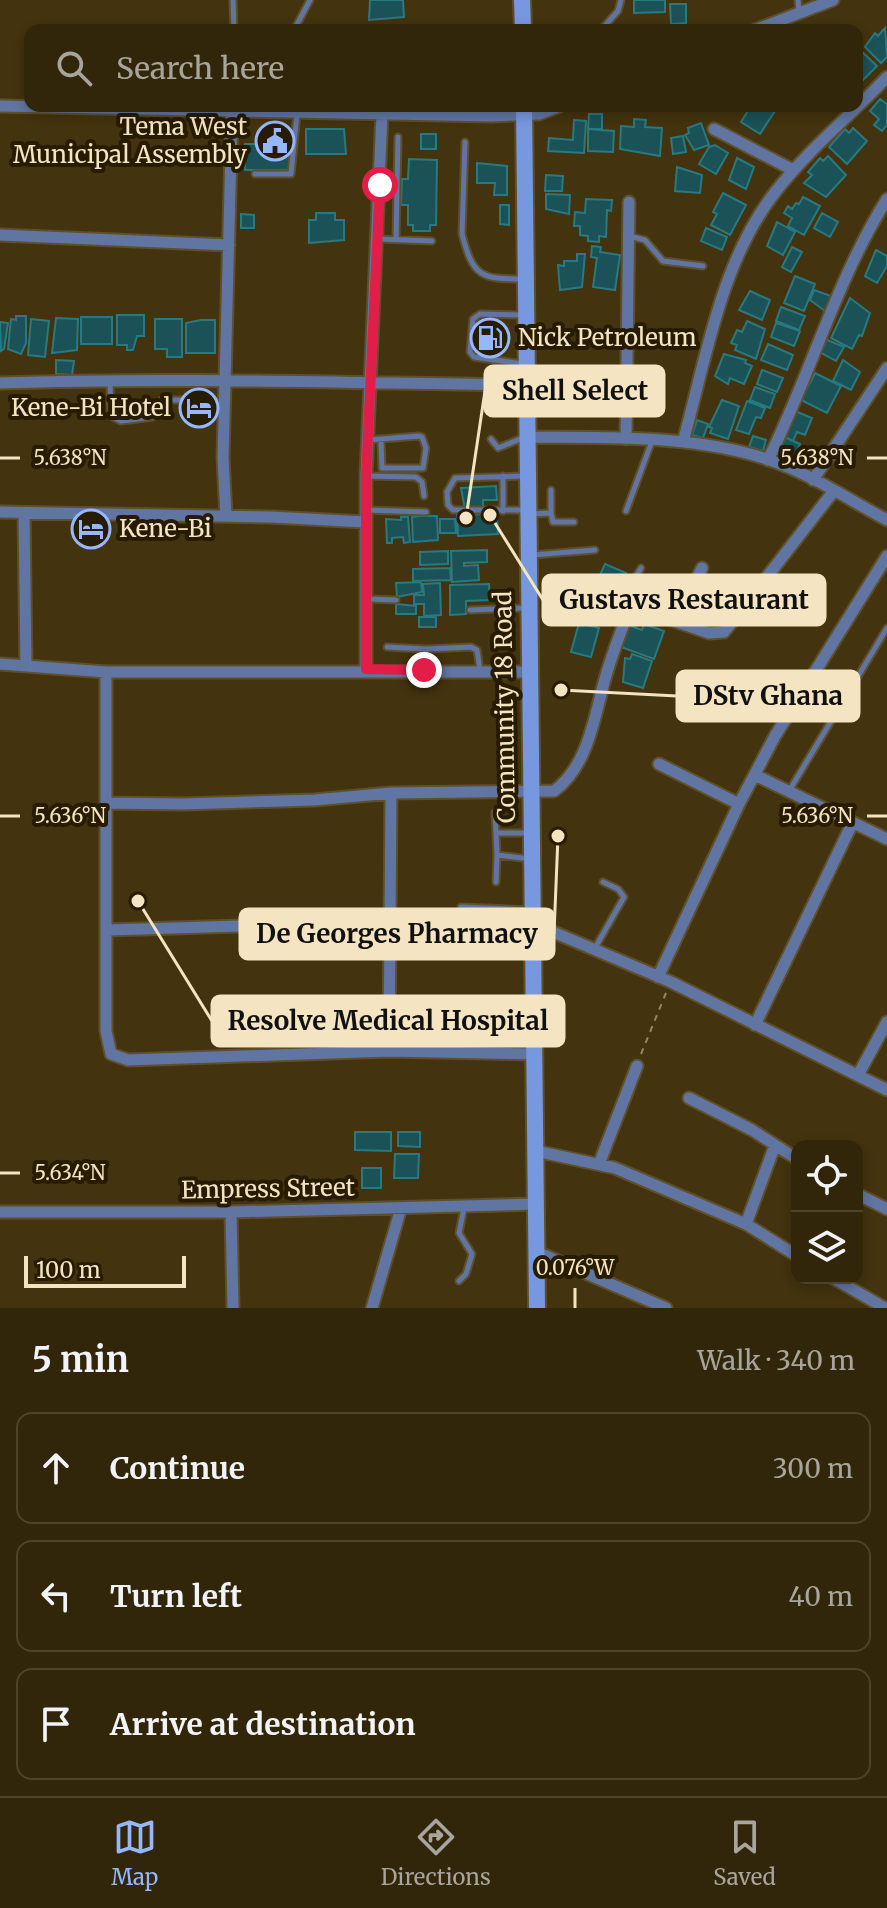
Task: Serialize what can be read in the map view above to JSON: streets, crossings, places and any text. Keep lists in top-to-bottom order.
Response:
{
  "streets": {
    "main road": ["Community 18 Road"],
    "street": ["Empress Street"]
  },
  "crossings": [
    ["Community 18 Road", "Empress Street"]
  ],
  "places": {
    "public building": ["Tema West Municipal Assembly"],
    "fuel station": ["Nick Petroleum"],
    "hotel": ["Kene-Bi Hotel", "Kene-Bi"],
    "other": [
      "Gustavs Restaurant",
      "Shell Select",
      "DStv Ghana",
      "De Georges Pharmacy",
      "Resolve Medical Hospital"
    ]
  },
  "scale_bar": "100 m",
  "page": {
    "search": "Search here",
    "scale": "100 m",
    "heading": ["5 min", "Walk · 340 m"],
    "list": [
      ["Continue", "300 m"],
      ["Turn left", "40 m"],
      "Arrive at destination"
    ],
    "nav": ["Map", "Directions", "Saved"]
  },
  "coordinates": [
    "5.638°N",
    "5.636°N",
    "5.634°N",
    "0.076°W"
  ]
}
